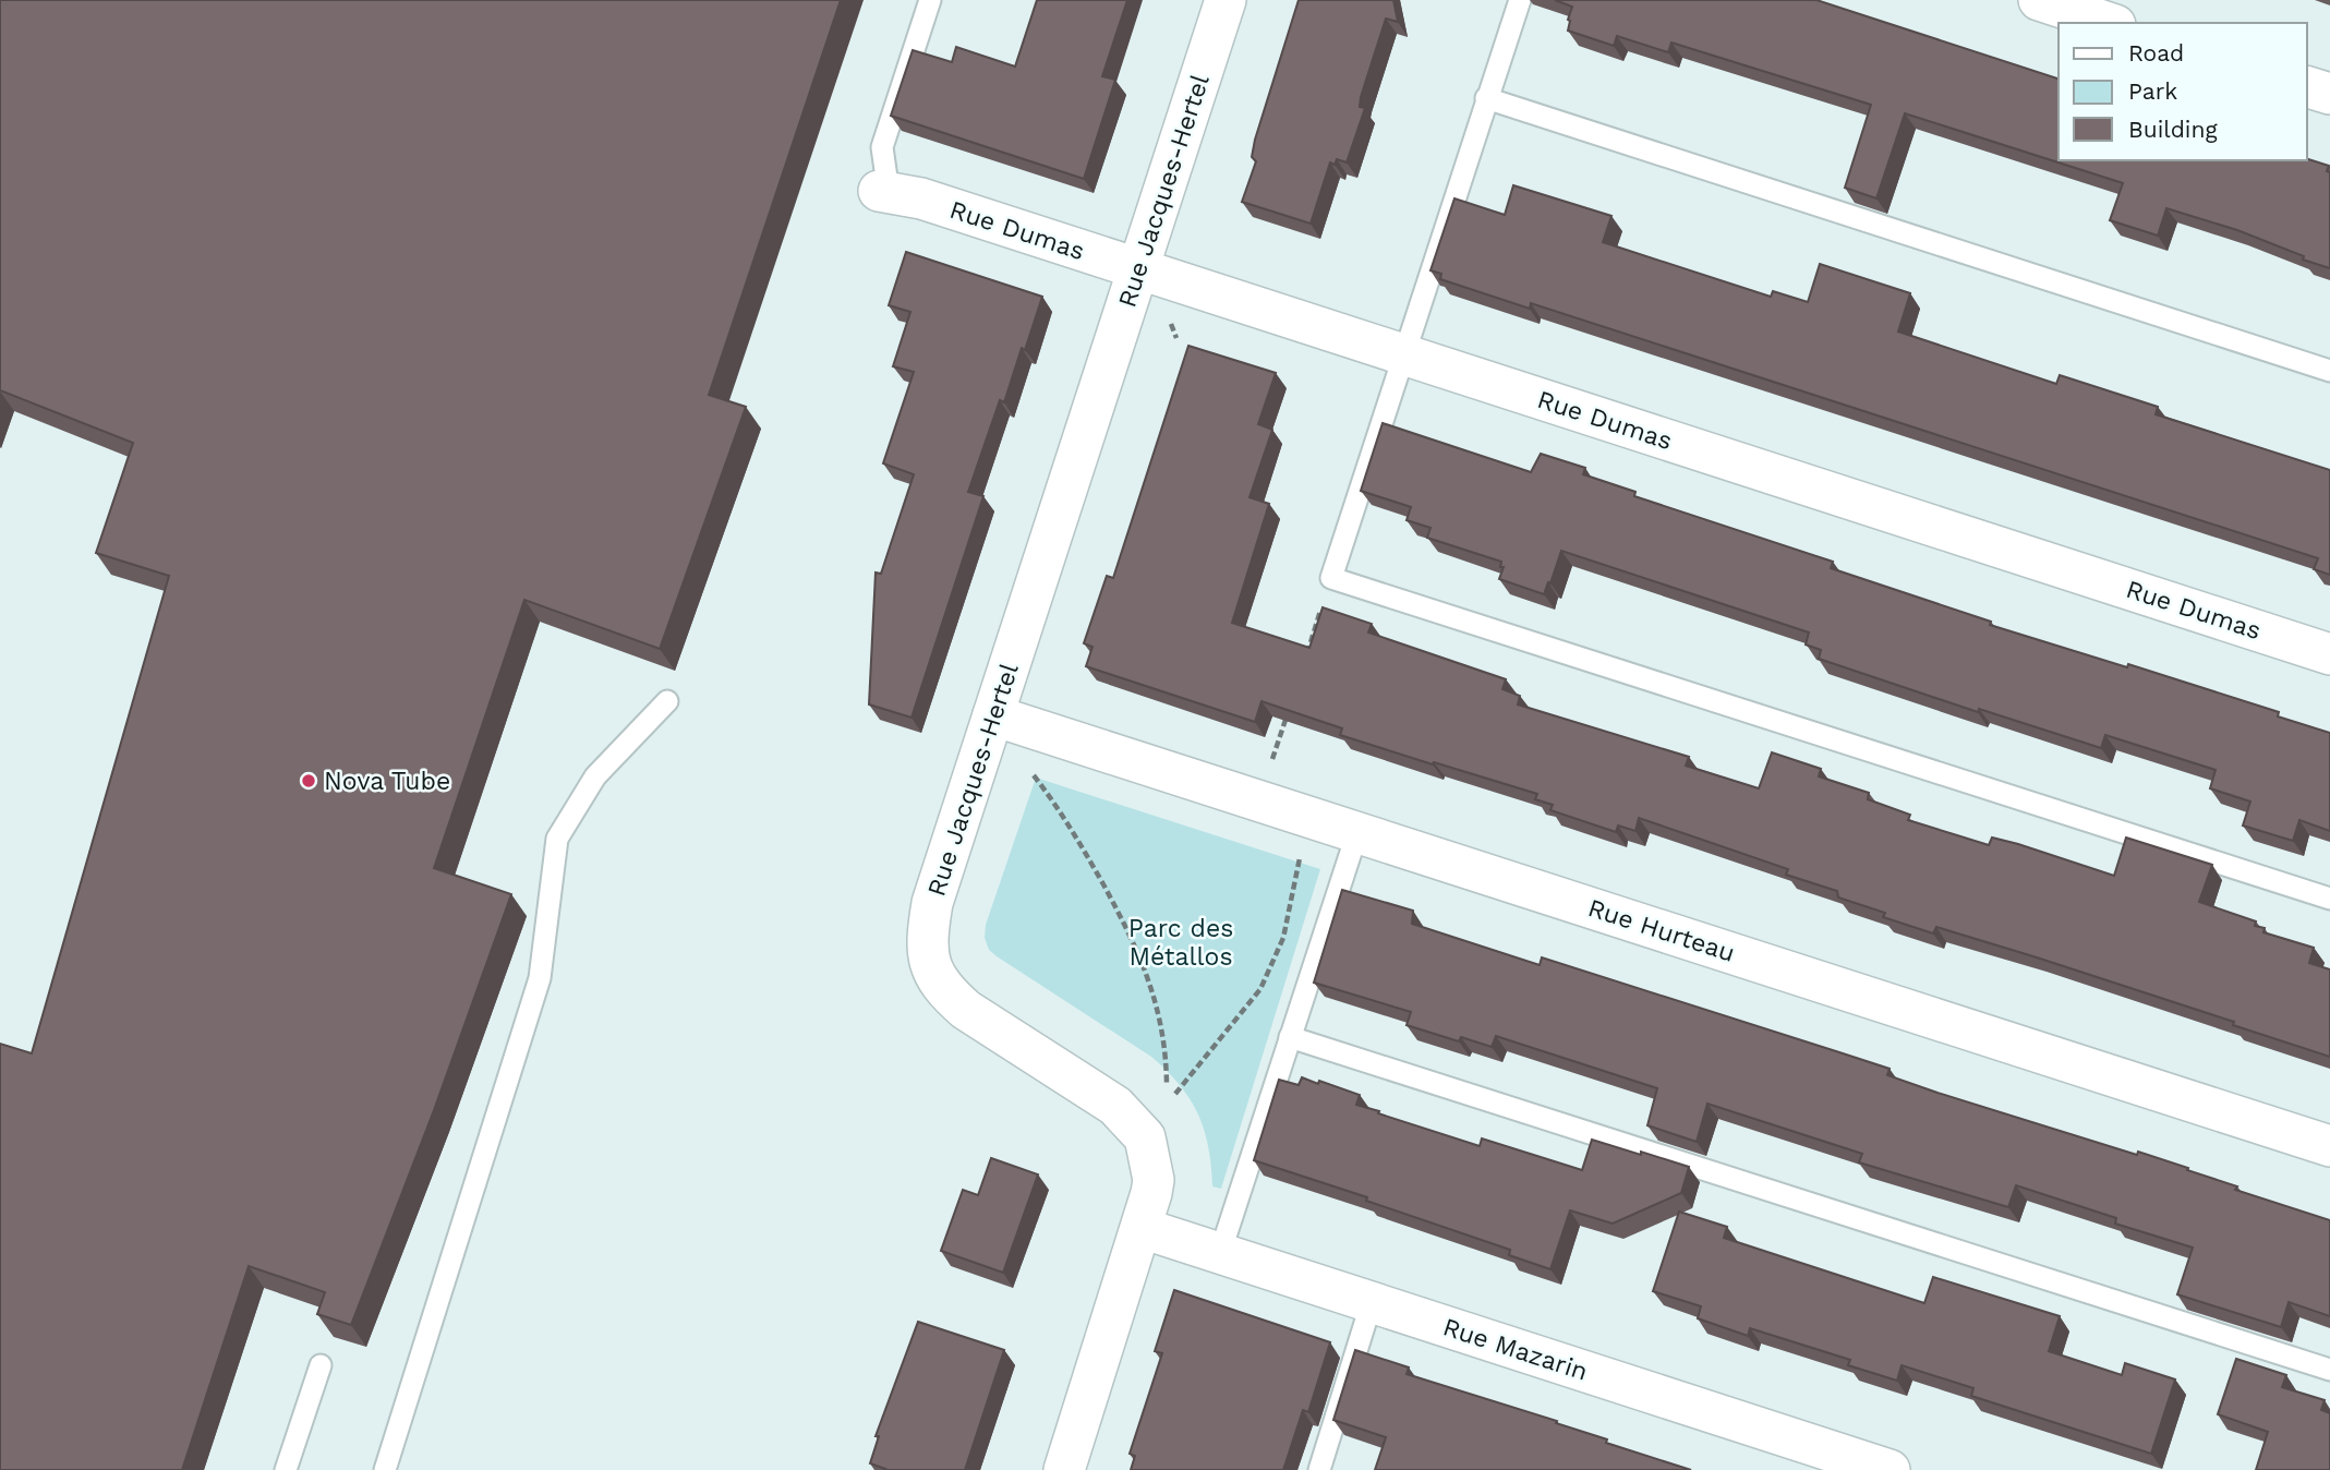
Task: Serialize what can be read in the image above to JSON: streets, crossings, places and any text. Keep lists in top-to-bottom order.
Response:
{
  "streets": {
    "street": [
      "Rue Jacques-Hertel",
      "Rue Dumas",
      "Rue Hurteau",
      "Rue Mazarin"
    ]
  },
  "crossings": [
    ["Rue Jacques-Hertel", "Rue Dumas"],
    ["Rue Jacques-Hertel", "Rue Hurteau"],
    ["Rue Jacques-Hertel", "Rue Mazarin"]
  ],
  "parks": ["Parc des Métallos"],
  "places": ["Nova Tube"],
  "legend": ["Road", "Park", "Building"]
}
